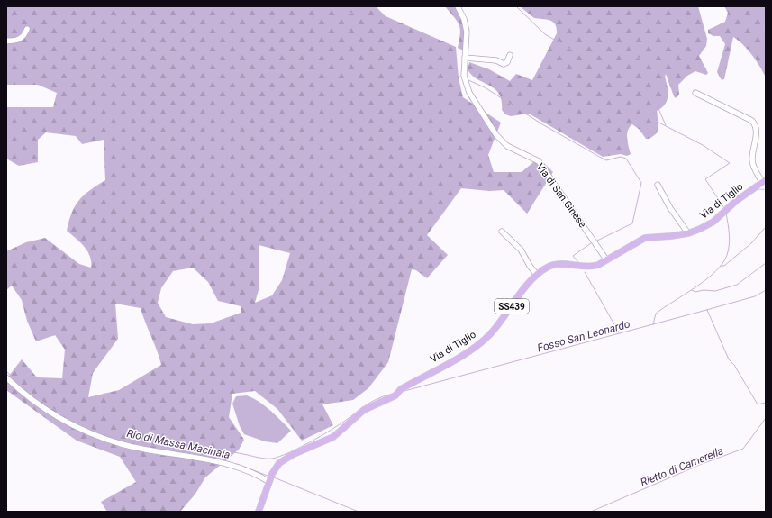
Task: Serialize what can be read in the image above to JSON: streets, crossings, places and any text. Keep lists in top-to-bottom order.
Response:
{
  "streets": {
    "main road": ["Via di Tiglio", "SS439"],
    "street": ["Via di San Ginese"]
  },
  "crossings": [
    ["Via di San Ginese", "Via di Tiglio"]
  ],
  "water": ["Fosso San Leonardo", "Rio di Massa Macinaia", "Rietto di Camerella"]
}
